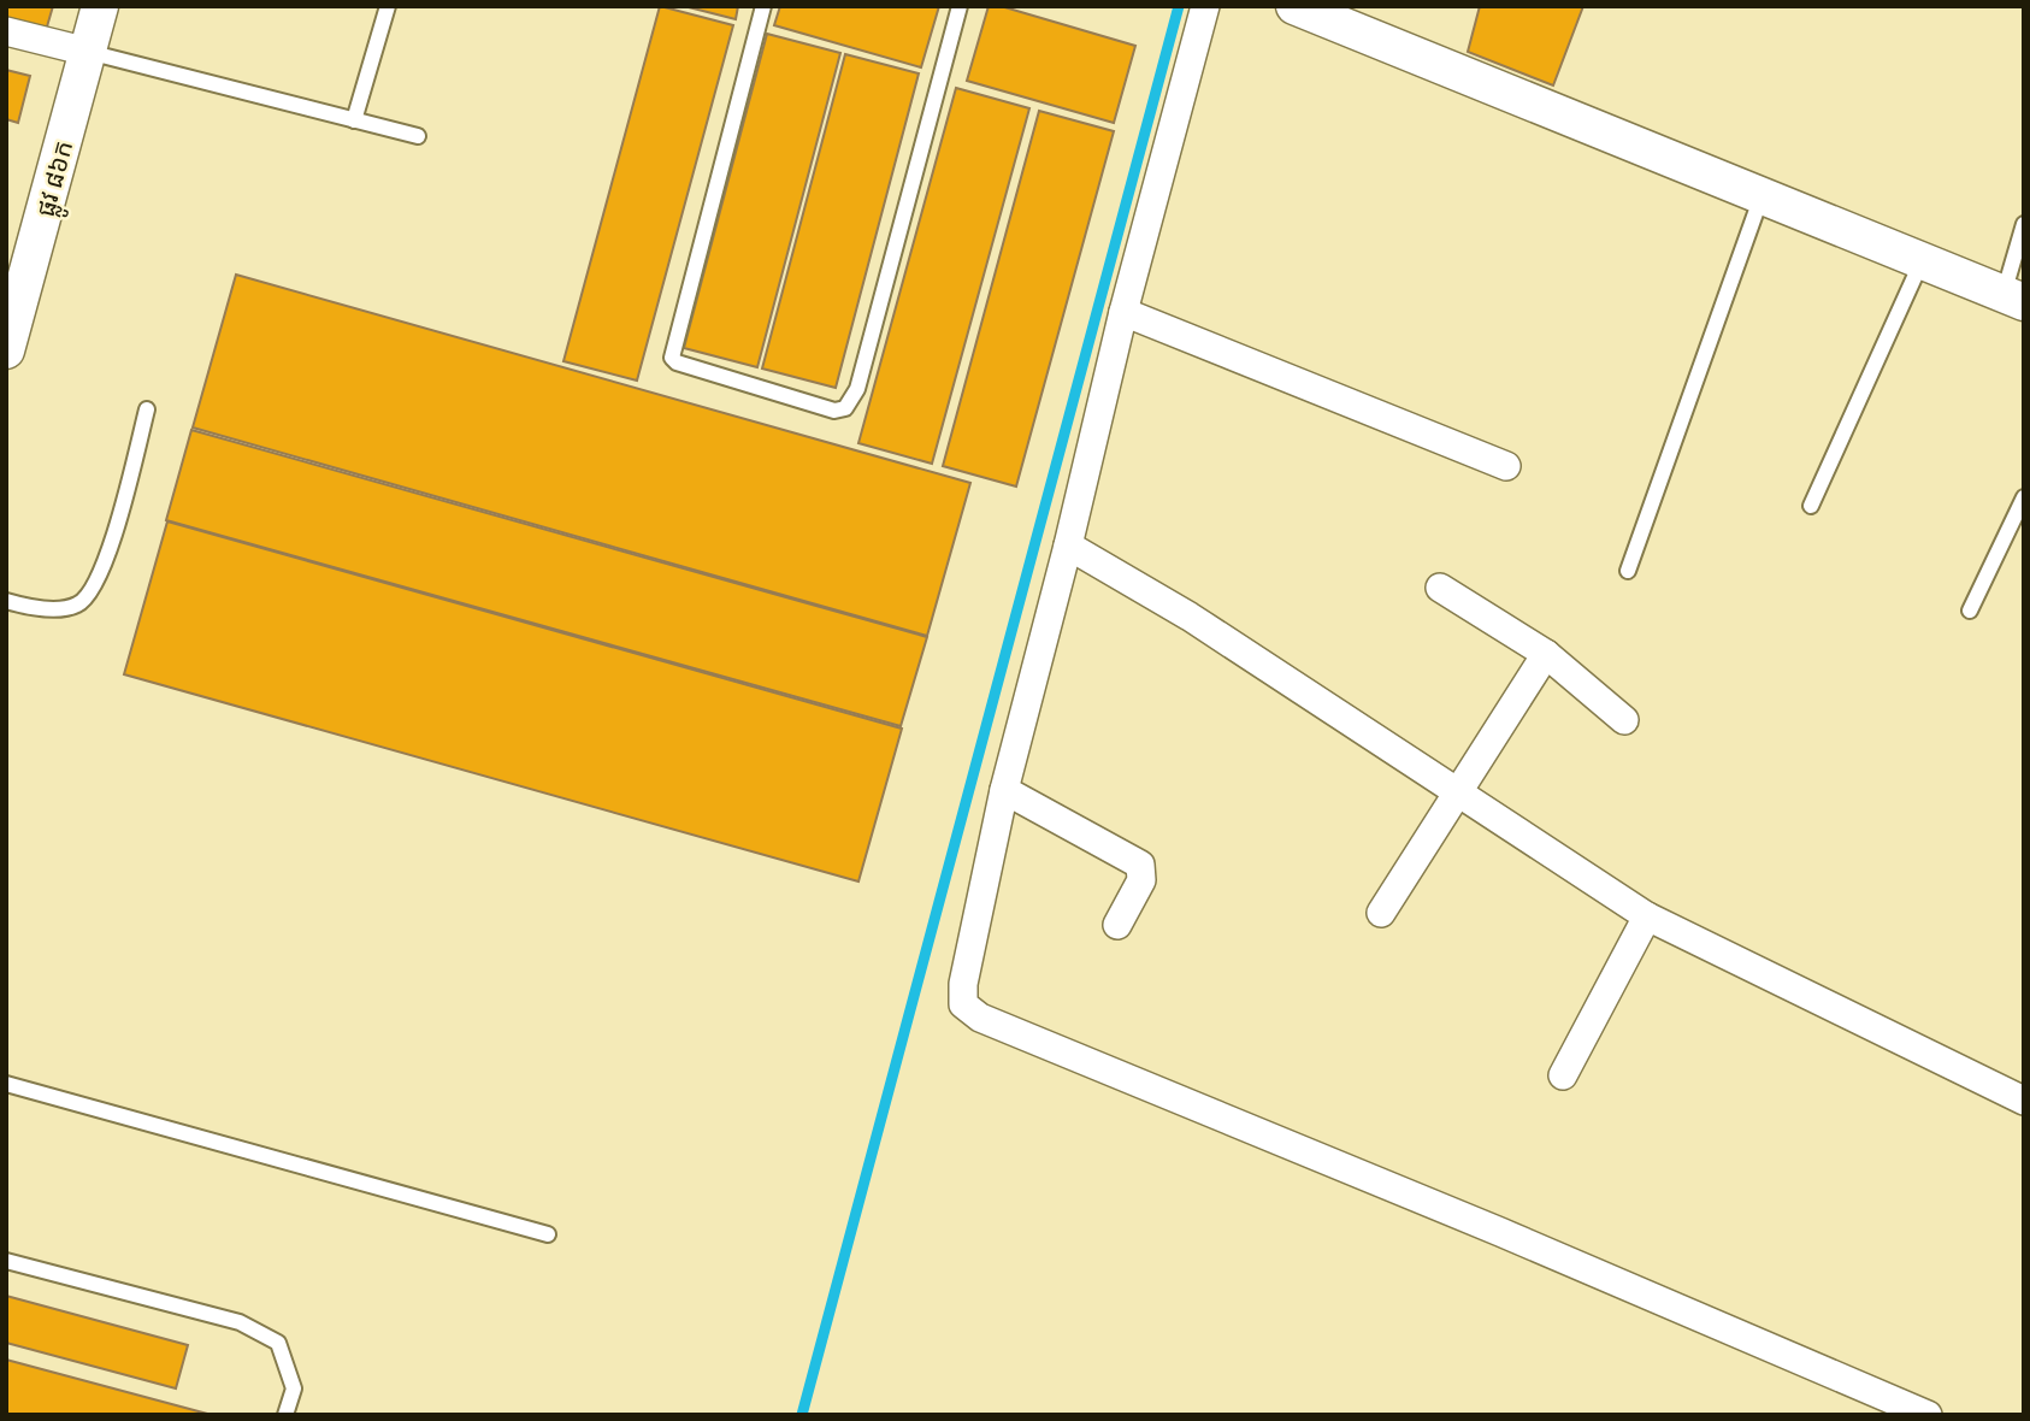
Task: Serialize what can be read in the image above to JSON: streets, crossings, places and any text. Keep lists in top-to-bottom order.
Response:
{
  "streets": {
    "street": ["ផ្លូវ ៨៦ក"]
  }
}
